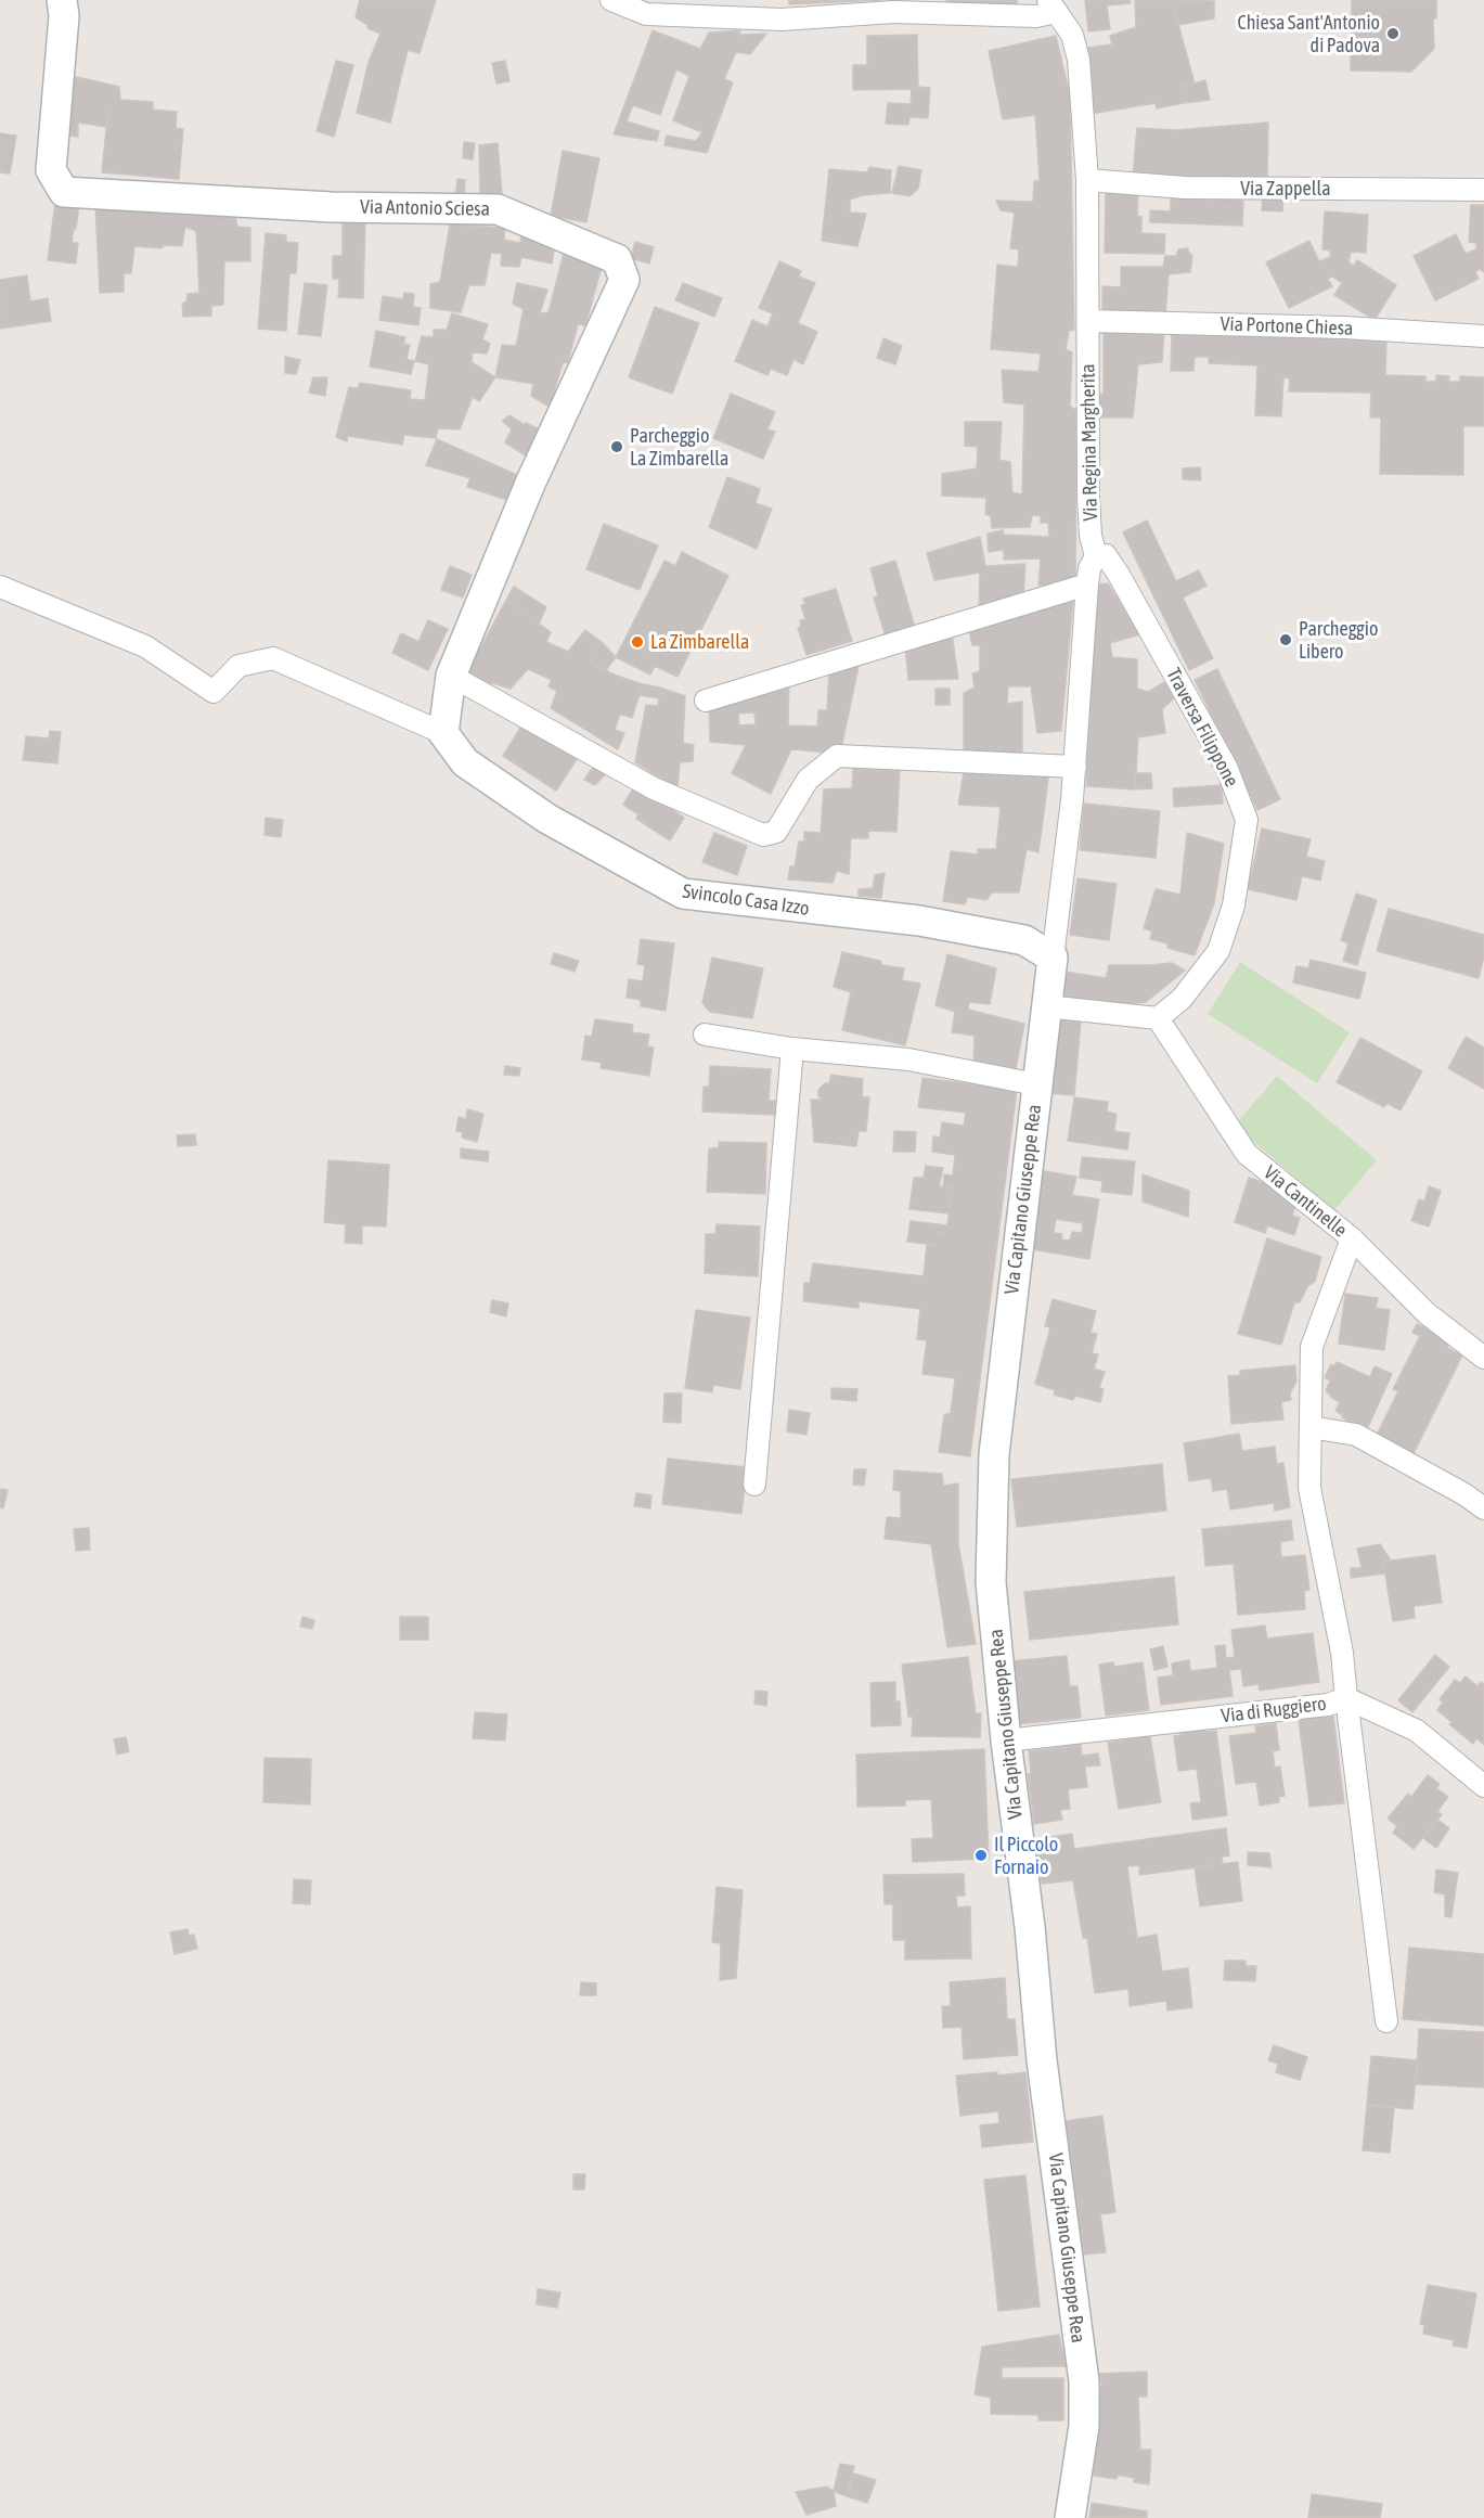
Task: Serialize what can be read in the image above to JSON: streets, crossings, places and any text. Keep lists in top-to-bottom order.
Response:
{
  "streets": {
    "street": [
      "Via Zappella",
      "Via Antonio Sciesa",
      "Via Portone Chiesa",
      "Via Regina Margherita",
      "Traversa Filippone",
      "Svincolo Casa Izzo",
      "Via Capitano Giuseppe Rea",
      "Via Cantinelle",
      "Via di Ruggiero"
    ]
  },
  "crossings": [
    ["Via Zappella", "Via Regina Margherita"],
    ["Via Antonio Sciesa", "Svincolo Casa Izzo"],
    ["Via Portone Chiesa", "Via Regina Margherita"],
    ["Via Regina Margherita", "Traversa Filippone"],
    ["Via Regina Margherita", "Svincolo Casa Izzo"],
    ["Via Regina Margherita", "Via Capitano Giuseppe Rea"],
    ["Traversa Filippone", "Via Cantinelle"],
    ["Via Capitano Giuseppe Rea", "Via di Ruggiero"],
    ["Via Cantinelle", "Via di Ruggiero"]
  ],
  "places": [
    "Chiesa Sant'Antonio di Padova",
    "Parcheggio La Zimbarella",
    "Parcheggio Libero",
    "La Zimbarella",
    "Il Piccolo Fornaio"
  ]
}
